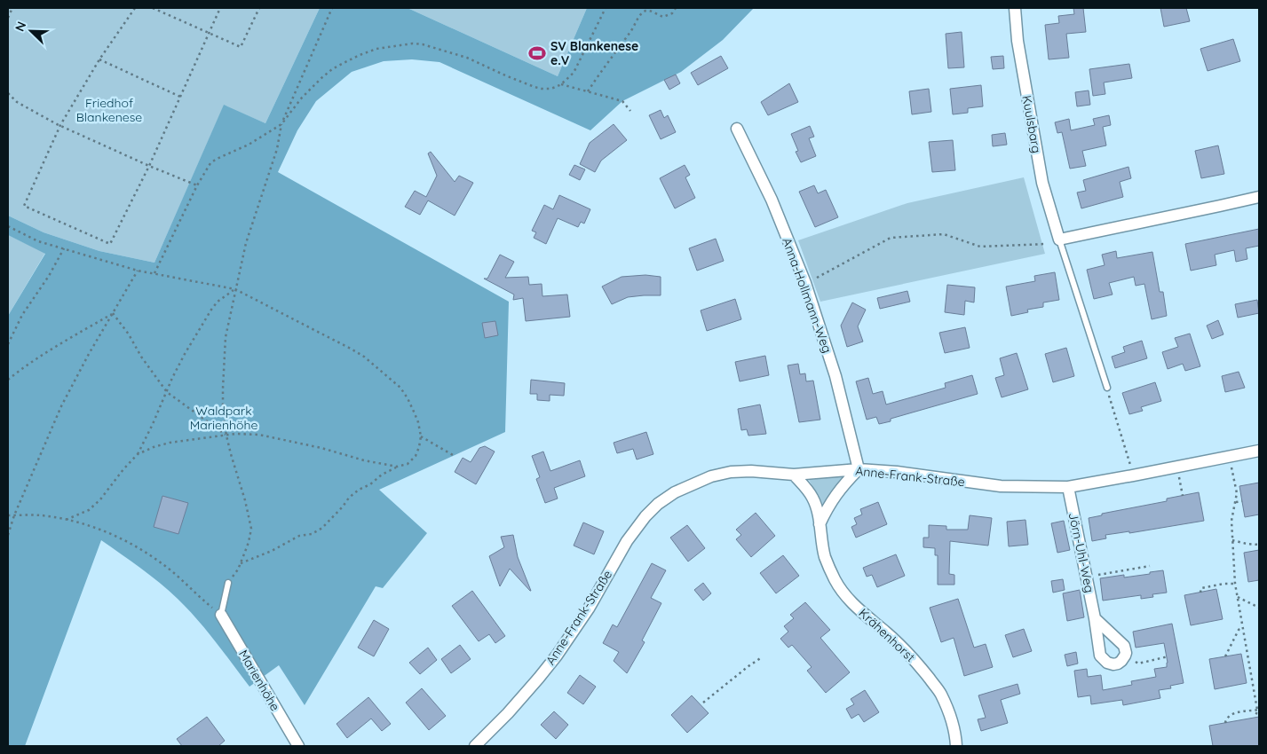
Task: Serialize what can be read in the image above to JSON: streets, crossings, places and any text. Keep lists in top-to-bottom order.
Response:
{
  "streets": {
    "street": [
      "Kuulsbarg",
      "Anna-Hollmann-Weg",
      "Anne-Frank-Straße",
      "Jörn-Uhl-Weg",
      "Krähenhorst",
      "Marienhöhe"
    ]
  },
  "crossings": [
    ["Anna-Hollmann-Weg", "Anne-Frank-Straße"],
    ["Anne-Frank-Straße", "Jörn-Uhl-Weg"],
    ["Anne-Frank-Straße", "Krähenhorst"]
  ],
  "parks": ["Friedhof Blankenese", "Waldpark Marienhöhe"],
  "places": {
    "sports": ["SV Blankenese e.V"]
  },
  "north": "top left"
}
